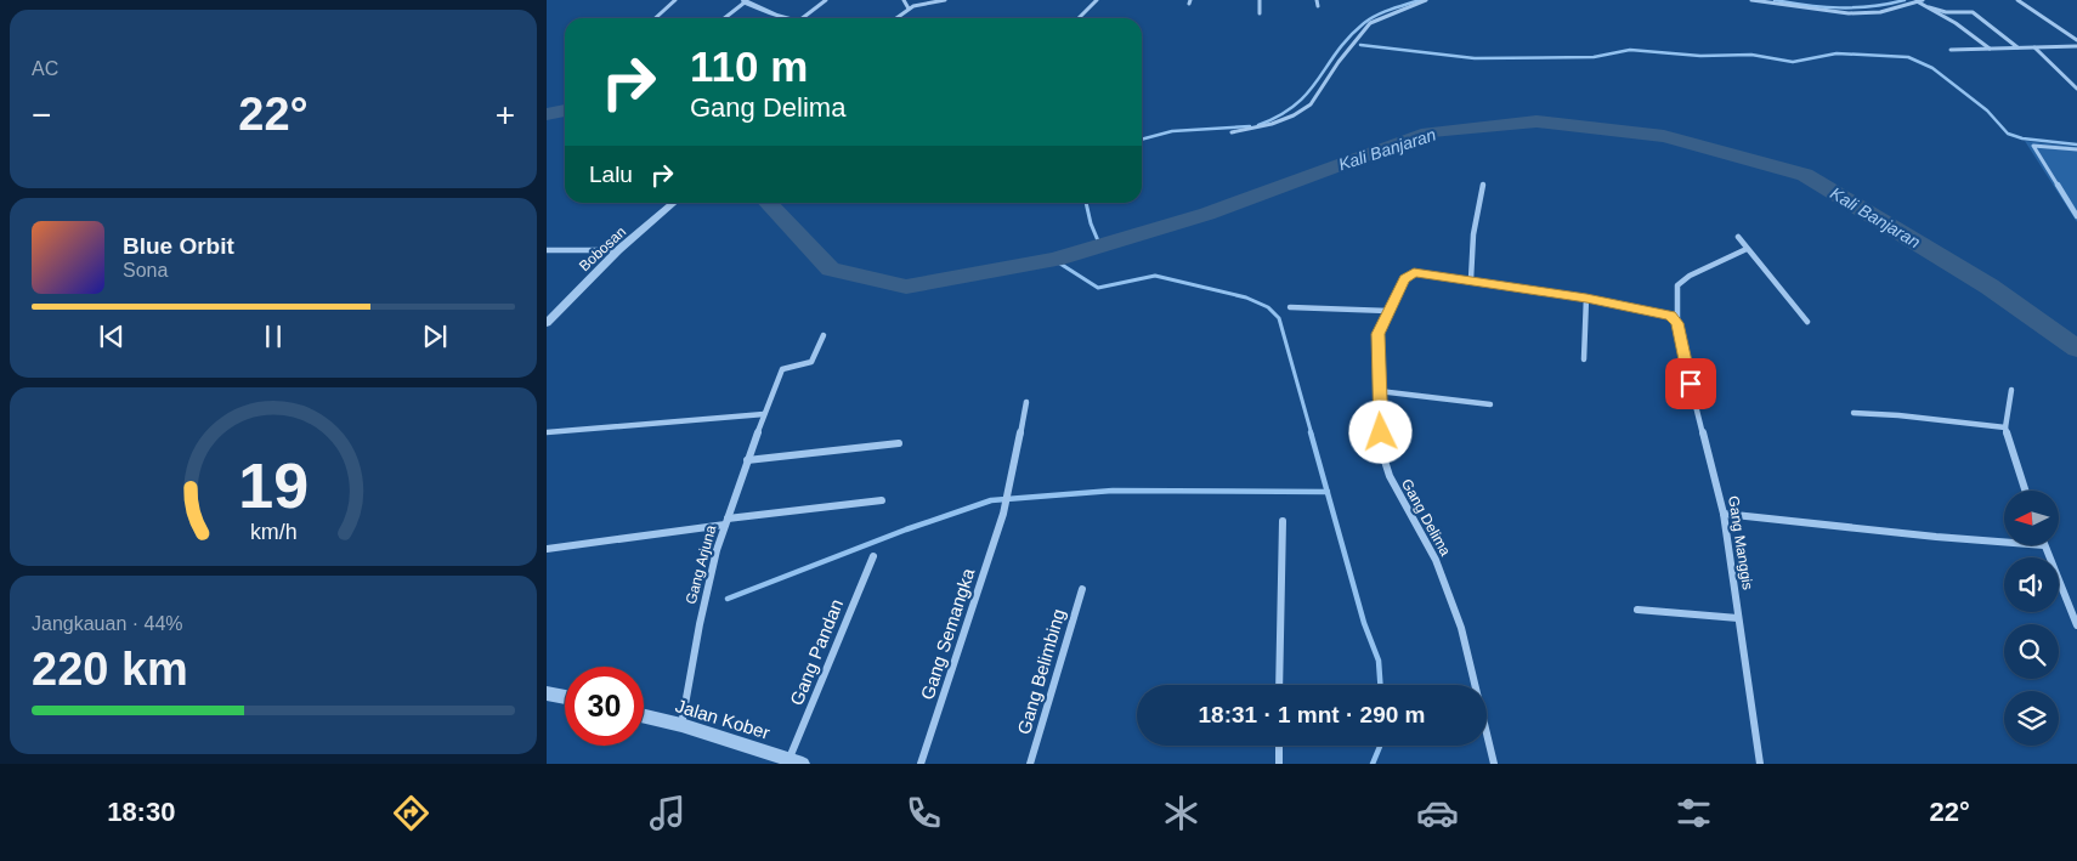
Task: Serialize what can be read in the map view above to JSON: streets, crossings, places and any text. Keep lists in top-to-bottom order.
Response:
{
  "streets": {
    "street": [
      "Bobosan",
      "Gang Delima",
      "Gang Manggis",
      "Gang Arjuna",
      "Gang Semangka",
      "Gang Pandan",
      "Gang Belimbing",
      "Jalan Kober"
    ]
  },
  "crossings": [
    ["Gang Delima", "Gang Manggis"],
    ["Gang Arjuna", "Jalan Kober"],
    ["Gang Pandan", "Jalan Kober"]
  ],
  "water": ["Kali Banjaran"],
  "north": "left",
  "page": {
    "tile": [
      "AC",
      ["Jangkauan · 44%", "220 km"]
    ],
    "turn": ["110 m", "Gang Delima"],
    "heat": ["−", "22°", "+"],
    "then": "Lalu",
    "song": ["Blue Orbit", "Sona"],
    "limit": "30",
    "trip": "18:31 · 1 mnt · 290 m",
    "tabs": ["18:30", "22°"],
    "gauge": ["19", "km/h"]
  }
}
